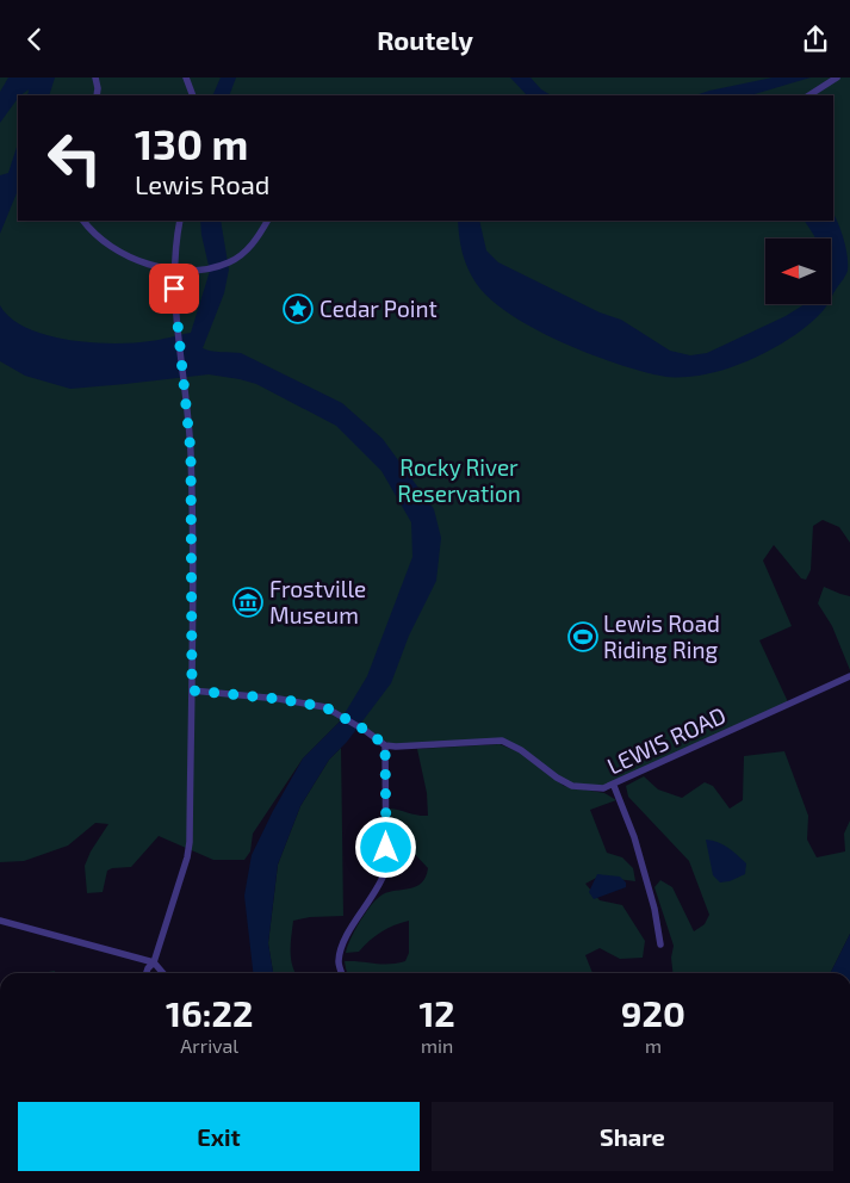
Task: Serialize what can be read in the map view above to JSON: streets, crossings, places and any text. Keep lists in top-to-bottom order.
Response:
{
  "streets": {
    "street": ["LEWIS ROAD"]
  },
  "parks": ["Rocky River Reservation"],
  "places": {
    "place": ["Cedar Point"],
    "museum": ["Frostville Museum"],
    "sports": ["Lewis Road Riding Ring"]
  },
  "north": "left",
  "page": {
    "header": "Routely",
    "turn": ["130 m", "Lewis Road"],
    "eta": [
      "16:22",
      "Arrival",
      "12",
      "min",
      "920",
      "m"
    ],
    "buttons": ["Exit", "Share"]
  }
}
